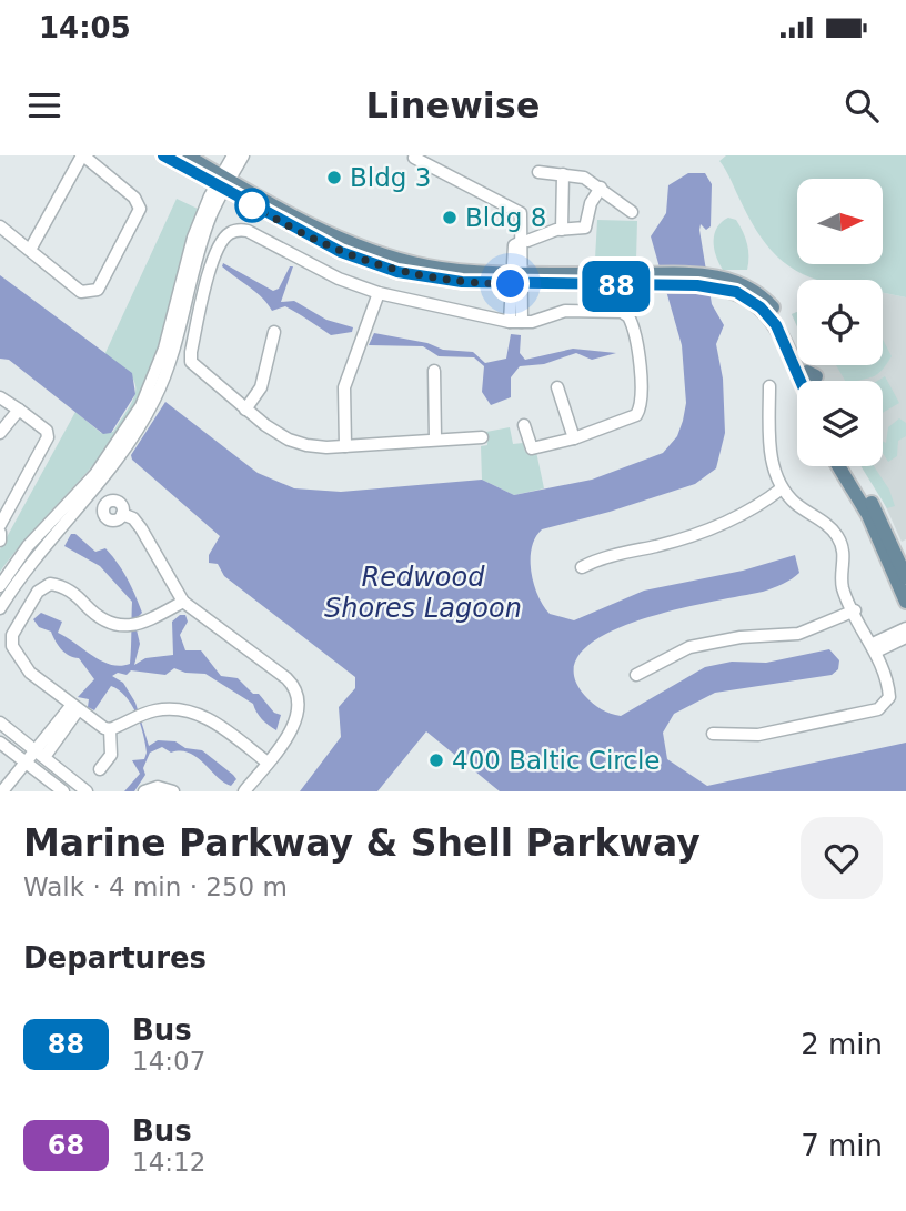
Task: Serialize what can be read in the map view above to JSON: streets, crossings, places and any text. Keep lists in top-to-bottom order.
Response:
{
  "water": ["Redwood Shores Lagoon"],
  "places": ["Bldg 3", "Bldg 8", "400 Baltic Circle"],
  "lines": ["bus line 88"],
  "north": "right",
  "page": {
    "status": "14:05",
    "header": "Linewise",
    "on_map": "88",
    "heading": [
      ["Marine Parkway & Shell Parkway", "Walk · 4 min · 250 m"],
      "Departures"
    ],
    "list": [
      {
        "mark": "88",
        "name": "Bus",
        "note": "14:07",
        "value": "2 min"
      },
      {
        "mark": "68",
        "name": "Bus",
        "note": "14:12",
        "value": "7 min"
      }
    ]
  }
}
